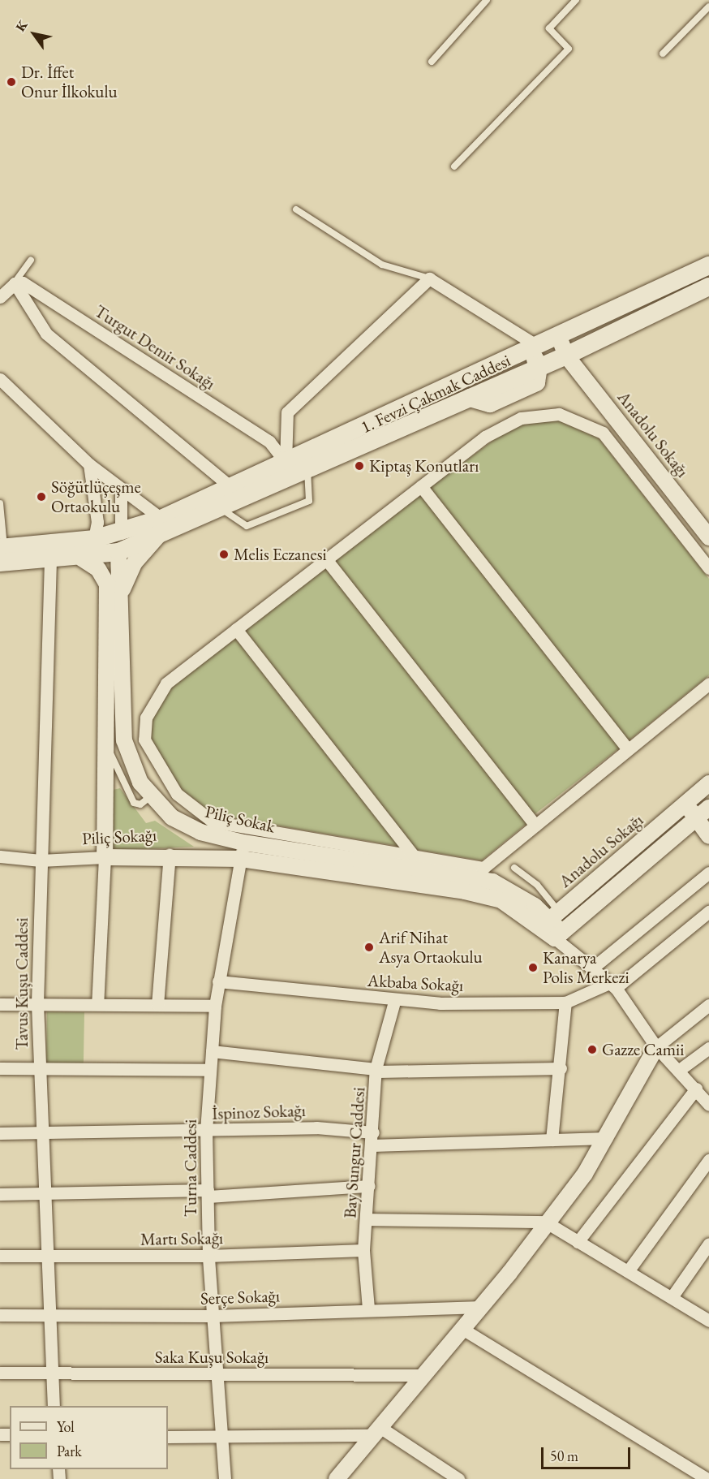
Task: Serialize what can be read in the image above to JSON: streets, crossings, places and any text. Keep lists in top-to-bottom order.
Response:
{
  "streets": {
    "main road": ["1. Fevzi Çakmak Caddesi"],
    "street": [
      "Turgut Demir Sokağı",
      "Anadolu Sokağı",
      "Piliç Sokak",
      "Piliç Sokağı",
      "Akbaba Sokağı",
      "Tavus Kuşu Caddesi",
      "İspinoz Sokağı",
      "Bay Sungur Caddesi",
      "Turna Caddesi",
      "Martı Sokağı",
      "Serçe Sokağı",
      "Saka Kuşu Sokağı"
    ]
  },
  "crossings": [
    ["Turgut Demir Sokağı", "1. Fevzi Çakmak Caddesi"],
    ["1. Fevzi Çakmak Caddesi", "Anadolu Sokağı"],
    ["Anadolu Sokağı", "Piliç Sokak"],
    ["Piliç Sokak", "Piliç Sokağı"],
    ["Piliç Sokak", "Turna Caddesi"],
    ["Piliç Sokağı", "Tavus Kuşu Caddesi"],
    ["Piliç Sokağı", "Turna Caddesi"],
    ["Akbaba Sokağı", "Bay Sungur Caddesi"],
    ["Akbaba Sokağı", "Turna Caddesi"],
    ["Tavus Kuşu Caddesi", "İspinoz Sokağı"],
    ["Tavus Kuşu Caddesi", "Martı Sokağı"],
    ["Tavus Kuşu Caddesi", "Serçe Sokağı"],
    ["Tavus Kuşu Caddesi", "Saka Kuşu Sokağı"],
    ["İspinoz Sokağı", "Bay Sungur Caddesi"],
    ["İspinoz Sokağı", "Turna Caddesi"],
    ["Bay Sungur Caddesi", "Martı Sokağı"],
    ["Bay Sungur Caddesi", "Serçe Sokağı"],
    ["Turna Caddesi", "Martı Sokağı"],
    ["Turna Caddesi", "Serçe Sokağı"],
    ["Turna Caddesi", "Saka Kuşu Sokağı"]
  ],
  "places": [
    "Dr. İffet Onur İlkokulu",
    "Kiptaş Konutları",
    "Söğütlüçeşme Ortaokulu",
    "Melis Eczanesi",
    "Arif Nihat Asya Ortaokulu",
    "Kanarya Polis Merkezi",
    "Gazze Camii"
  ],
  "legend": ["Yol", "Park"],
  "scale_bar": "50 m",
  "north": "top left"
}
